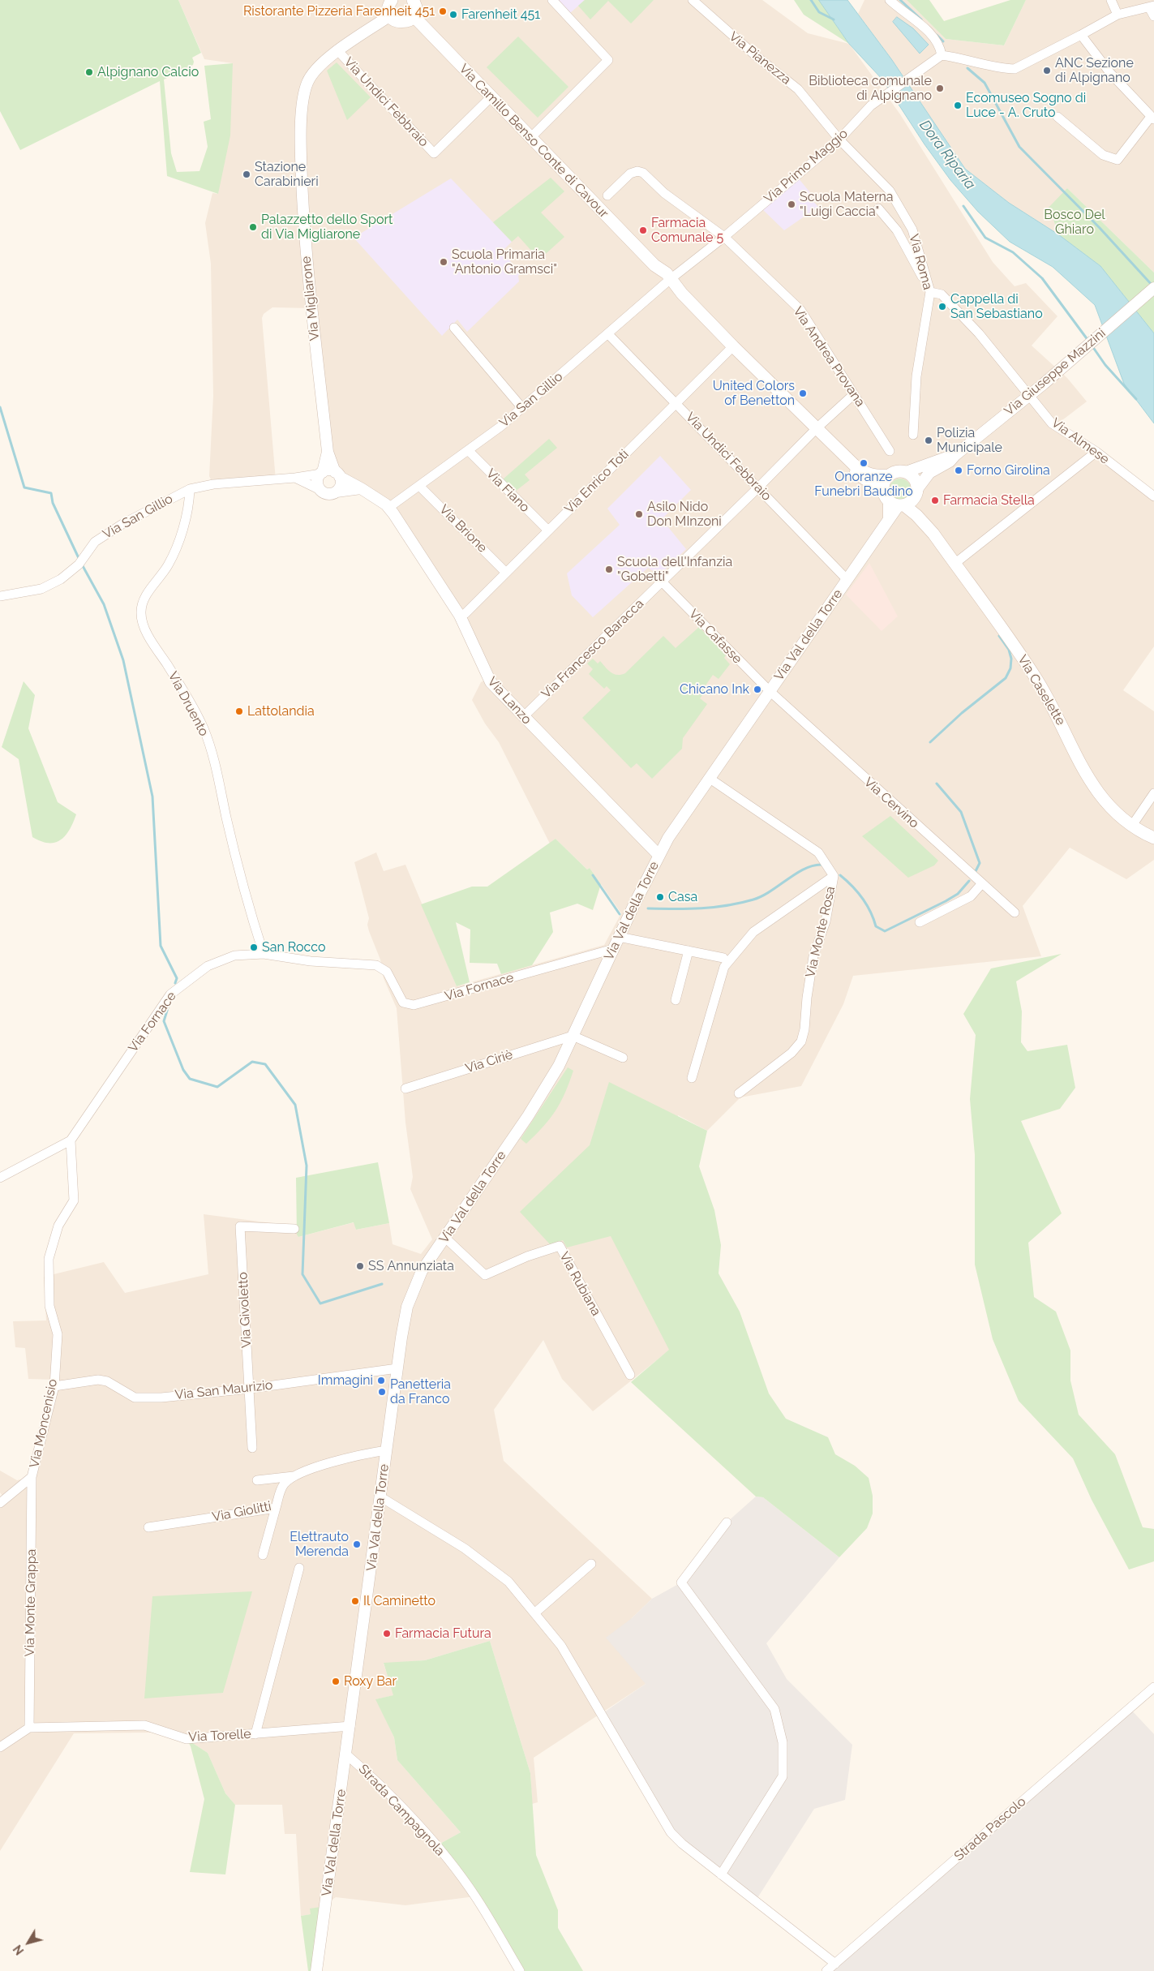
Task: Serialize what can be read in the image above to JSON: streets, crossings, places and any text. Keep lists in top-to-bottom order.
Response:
{
  "streets": {
    "main road": ["Via Camillo Benso Conte di Cavour", "Via Caselette"],
    "street": [
      "Via Pianezza",
      "Via Undici Febbraio",
      "Via Primo Maggio",
      "Via Roma",
      "Via Migliarone",
      "Via Andrea Provana",
      "Via Giuseppe Mazzini",
      "Via San Gillio",
      "Via Almese",
      "Via Enrico Toti",
      "Via Fiano",
      "Via Brione",
      "Via Val della Torre",
      "Via Cafasse",
      "Via Francesco Baracca",
      "Via Lanzo",
      "Via Druento",
      "Via Cervino",
      "Via Monte Rosa",
      "Via Fornace",
      "Via Ciriè",
      "Via Rubiana",
      "Via Givoletto",
      "Via San Maurizio",
      "Via Moncenisio",
      "Via Giolitti",
      "Via Monte Grappa",
      "Via Torelle",
      "Strada Campagnola",
      "Strada Pascolo"
    ]
  },
  "crossings": [
    ["Via Pianezza", "Via Primo Maggio"],
    ["Via Pianezza", "Via Roma"],
    ["Via Undici Febbraio", "Via Camillo Benso Conte di Cavour"],
    ["Via Undici Febbraio", "Via Migliarone"],
    ["Via Undici Febbraio", "Via San Gillio"],
    ["Via Undici Febbraio", "Via Enrico Toti"],
    ["Via Undici Febbraio", "Via Val della Torre"],
    ["Via Undici Febbraio", "Via Francesco Baracca"],
    ["Via Camillo Benso Conte di Cavour", "Via Primo Maggio"],
    ["Via Camillo Benso Conte di Cavour", "Via Giuseppe Mazzini"],
    ["Via Camillo Benso Conte di Cavour", "Via San Gillio"],
    ["Via Camillo Benso Conte di Cavour", "Via Enrico Toti"],
    ["Via Camillo Benso Conte di Cavour", "Via Val della Torre"],
    ["Via Camillo Benso Conte di Cavour", "Via Francesco Baracca"],
    ["Via Camillo Benso Conte di Cavour", "Via Caselette"],
    ["Via Primo Maggio", "Via Roma"],
    ["Via Primo Maggio", "Via Andrea Provana"],
    ["Via Primo Maggio", "Via San Gillio"],
    ["Via Roma", "Via Almese"],
    ["Via Andrea Provana", "Via Francesco Baracca"],
    ["Via Giuseppe Mazzini", "Via Almese"],
    ["Via Giuseppe Mazzini", "Via Val della Torre"],
    ["Via Giuseppe Mazzini", "Via Caselette"],
    ["Via San Gillio", "Via Fiano"],
    ["Via San Gillio", "Via Brione"],
    ["Via San Gillio", "Via Lanzo"],
    ["Via San Gillio", "Via Druento"],
    ["Via Enrico Toti", "Via Fiano"],
    ["Via Enrico Toti", "Via Brione"],
    ["Via Enrico Toti", "Via Lanzo"],
    ["Via Val della Torre", "Via Cafasse"],
    ["Via Val della Torre", "Via Caselette"],
    ["Via Val della Torre", "Via Lanzo"],
    ["Via Val della Torre", "Via Cervino"],
    ["Via Val della Torre", "Via Monte Rosa"],
    ["Via Val della Torre", "Via Fornace"],
    ["Via Val della Torre", "Via Ciriè"],
    ["Via Val della Torre", "Via Rubiana"],
    ["Via Val della Torre", "Via San Maurizio"],
    ["Via Val della Torre", "Via Giolitti"],
    ["Via Val della Torre", "Via Torelle"],
    ["Via Val della Torre", "Strada Campagnola"],
    ["Via Cafasse", "Via Francesco Baracca"],
    ["Via Cafasse", "Via Cervino"],
    ["Via Francesco Baracca", "Via Lanzo"],
    ["Via Druento", "Via Fornace"],
    ["Via Fornace", "Via Moncenisio"],
    ["Via Givoletto", "Via San Maurizio"],
    ["Via San Maurizio", "Via Moncenisio"],
    ["Via Moncenisio", "Via Monte Grappa"],
    ["Via Monte Grappa", "Via Torelle"]
  ],
  "water": ["Dora Riparia"],
  "parks": ["Bosco Del Ghiaro"],
  "places": [
    "Ristorante Pizzeria Farenheit 451",
    "Farenheit 451",
    "ANC Sezione di Alpignano",
    "Alpignano Calcio",
    "Biblioteca comunale di Alpignano",
    "Ecomuseo Sogno di Luce - A. Cruto",
    "Stazione Carabinieri",
    "Scuola Materna \"Luigi Caccia\"",
    "Palazzetto dello Sport di Via Migliarone",
    "Farmacia Comunale 5",
    "Scuola Primaria \"Antonio Gramsci\"",
    "Cappella di San Sebastiano",
    "United Colors of Benetton",
    "Polizia Municipale",
    "Onoranze Funebri Baudino",
    "Forno Girolina",
    "Farmacia Stella",
    "Asilo Nido Don MInzoni",
    "Scuola dell'Infanzia \"Gobetti\"",
    "Chicano Ink",
    "Lattolandia",
    "Casa",
    "San Rocco",
    "SS Annunziata",
    "Immagini",
    "Panetteria da Franco",
    "Elettrauto Merenda",
    "Il Caminetto",
    "Farmacia Futura",
    "Roxy Bar"
  ],
  "north": "bottom left"
}
